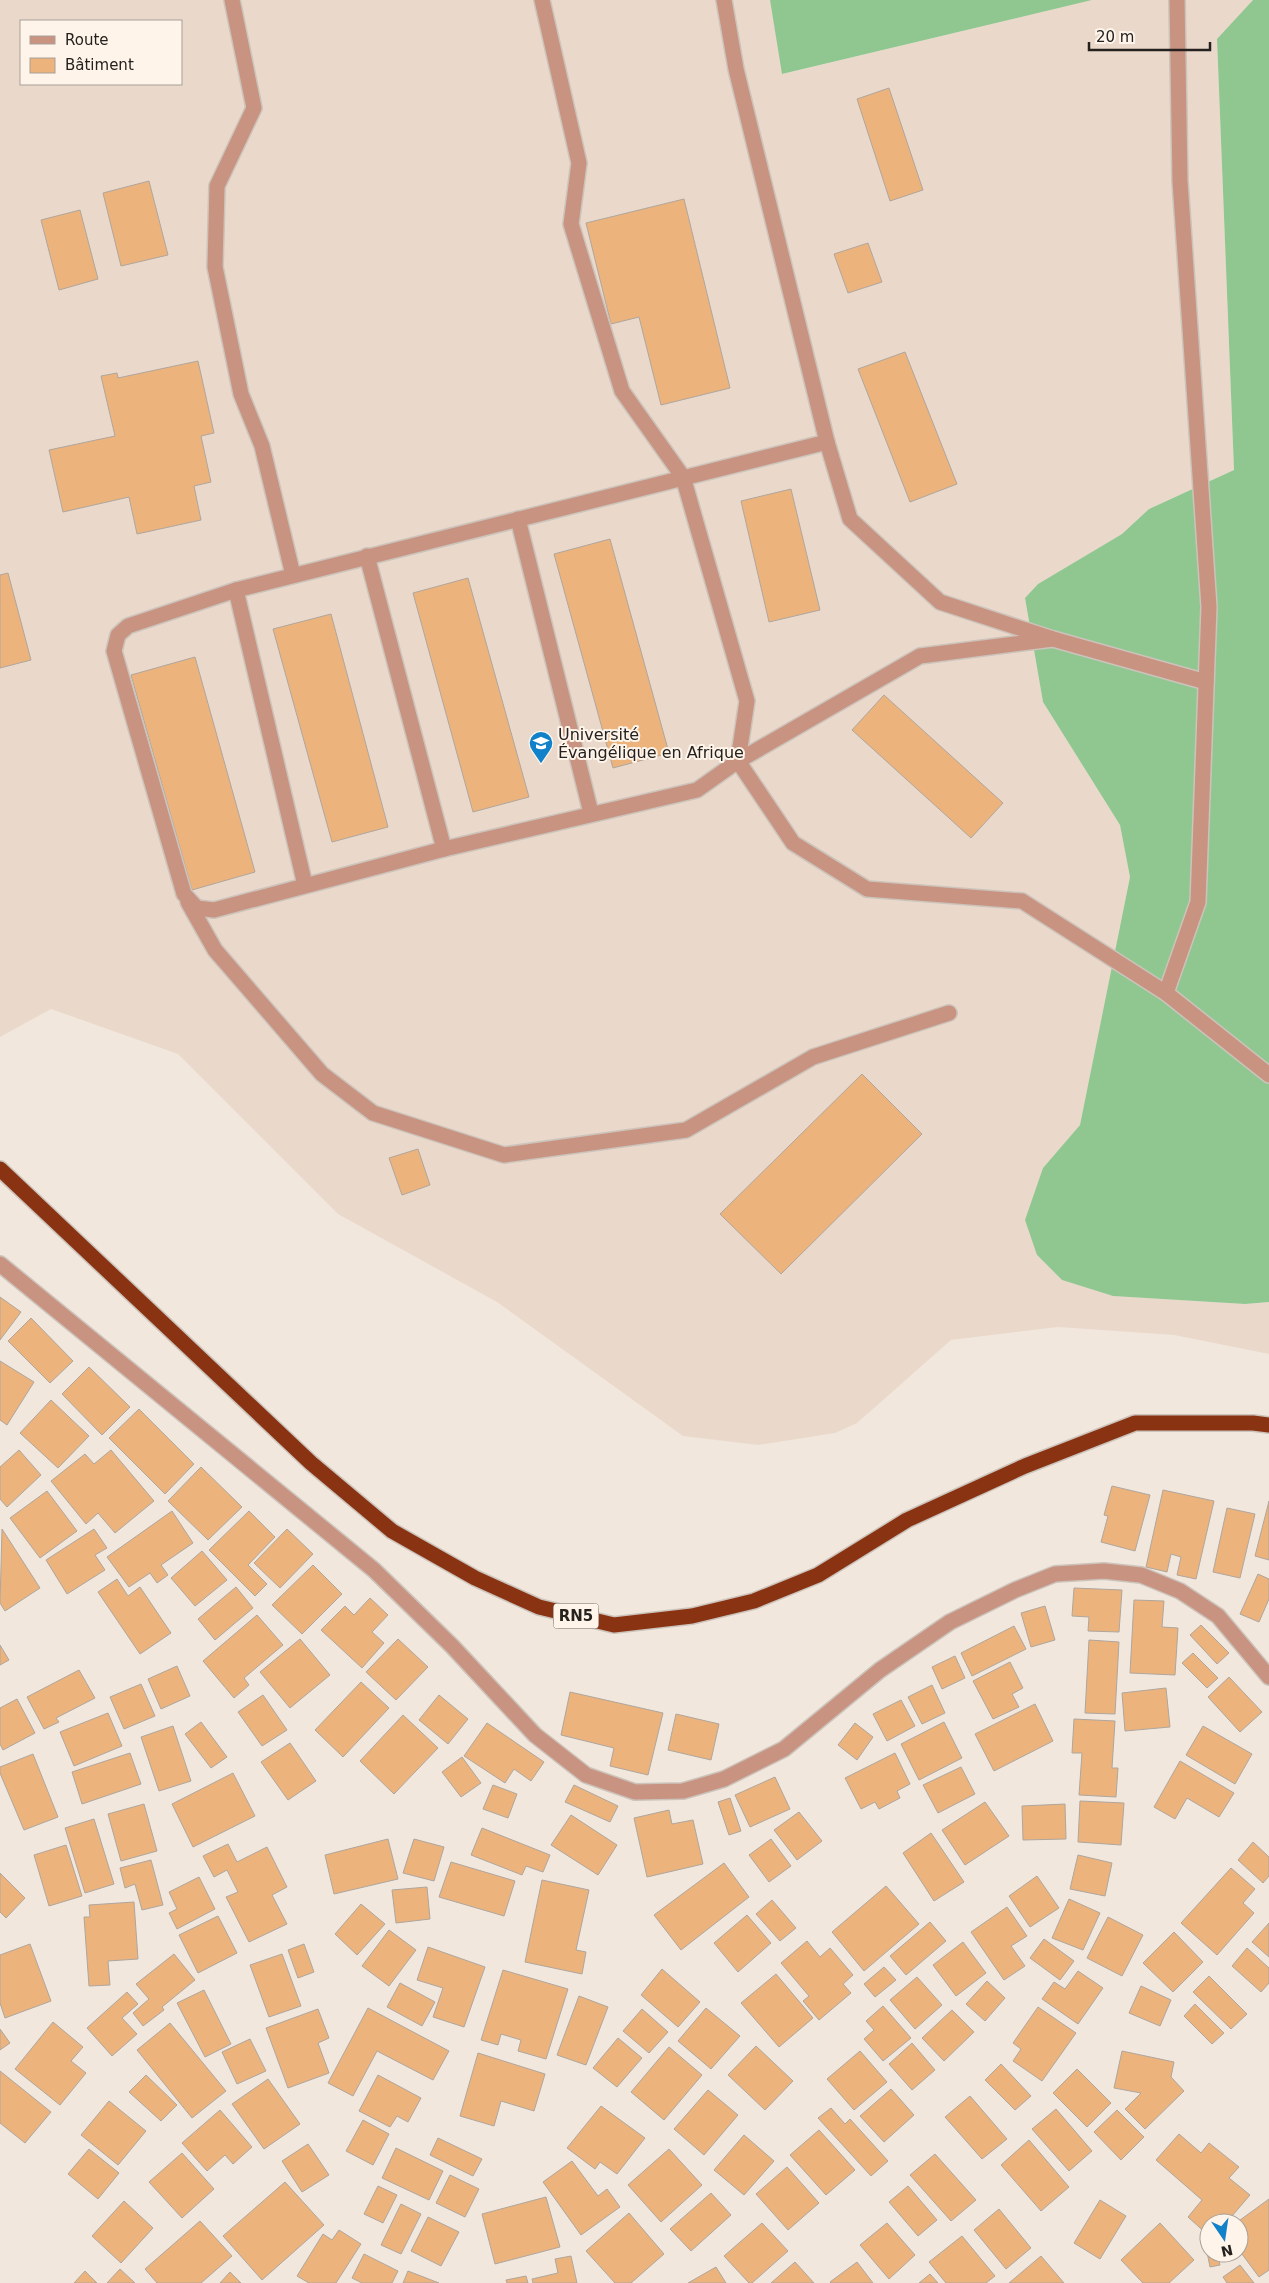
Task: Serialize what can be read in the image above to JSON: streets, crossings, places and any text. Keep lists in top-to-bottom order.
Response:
{
  "streets": {
    "highway": ["RN5"]
  },
  "places": {
    "school or university": ["Université Évangélique en Afrique"]
  },
  "legend": ["Route", "Bâtiment"],
  "scale_bar": "20 m",
  "north": "bottom"
}
